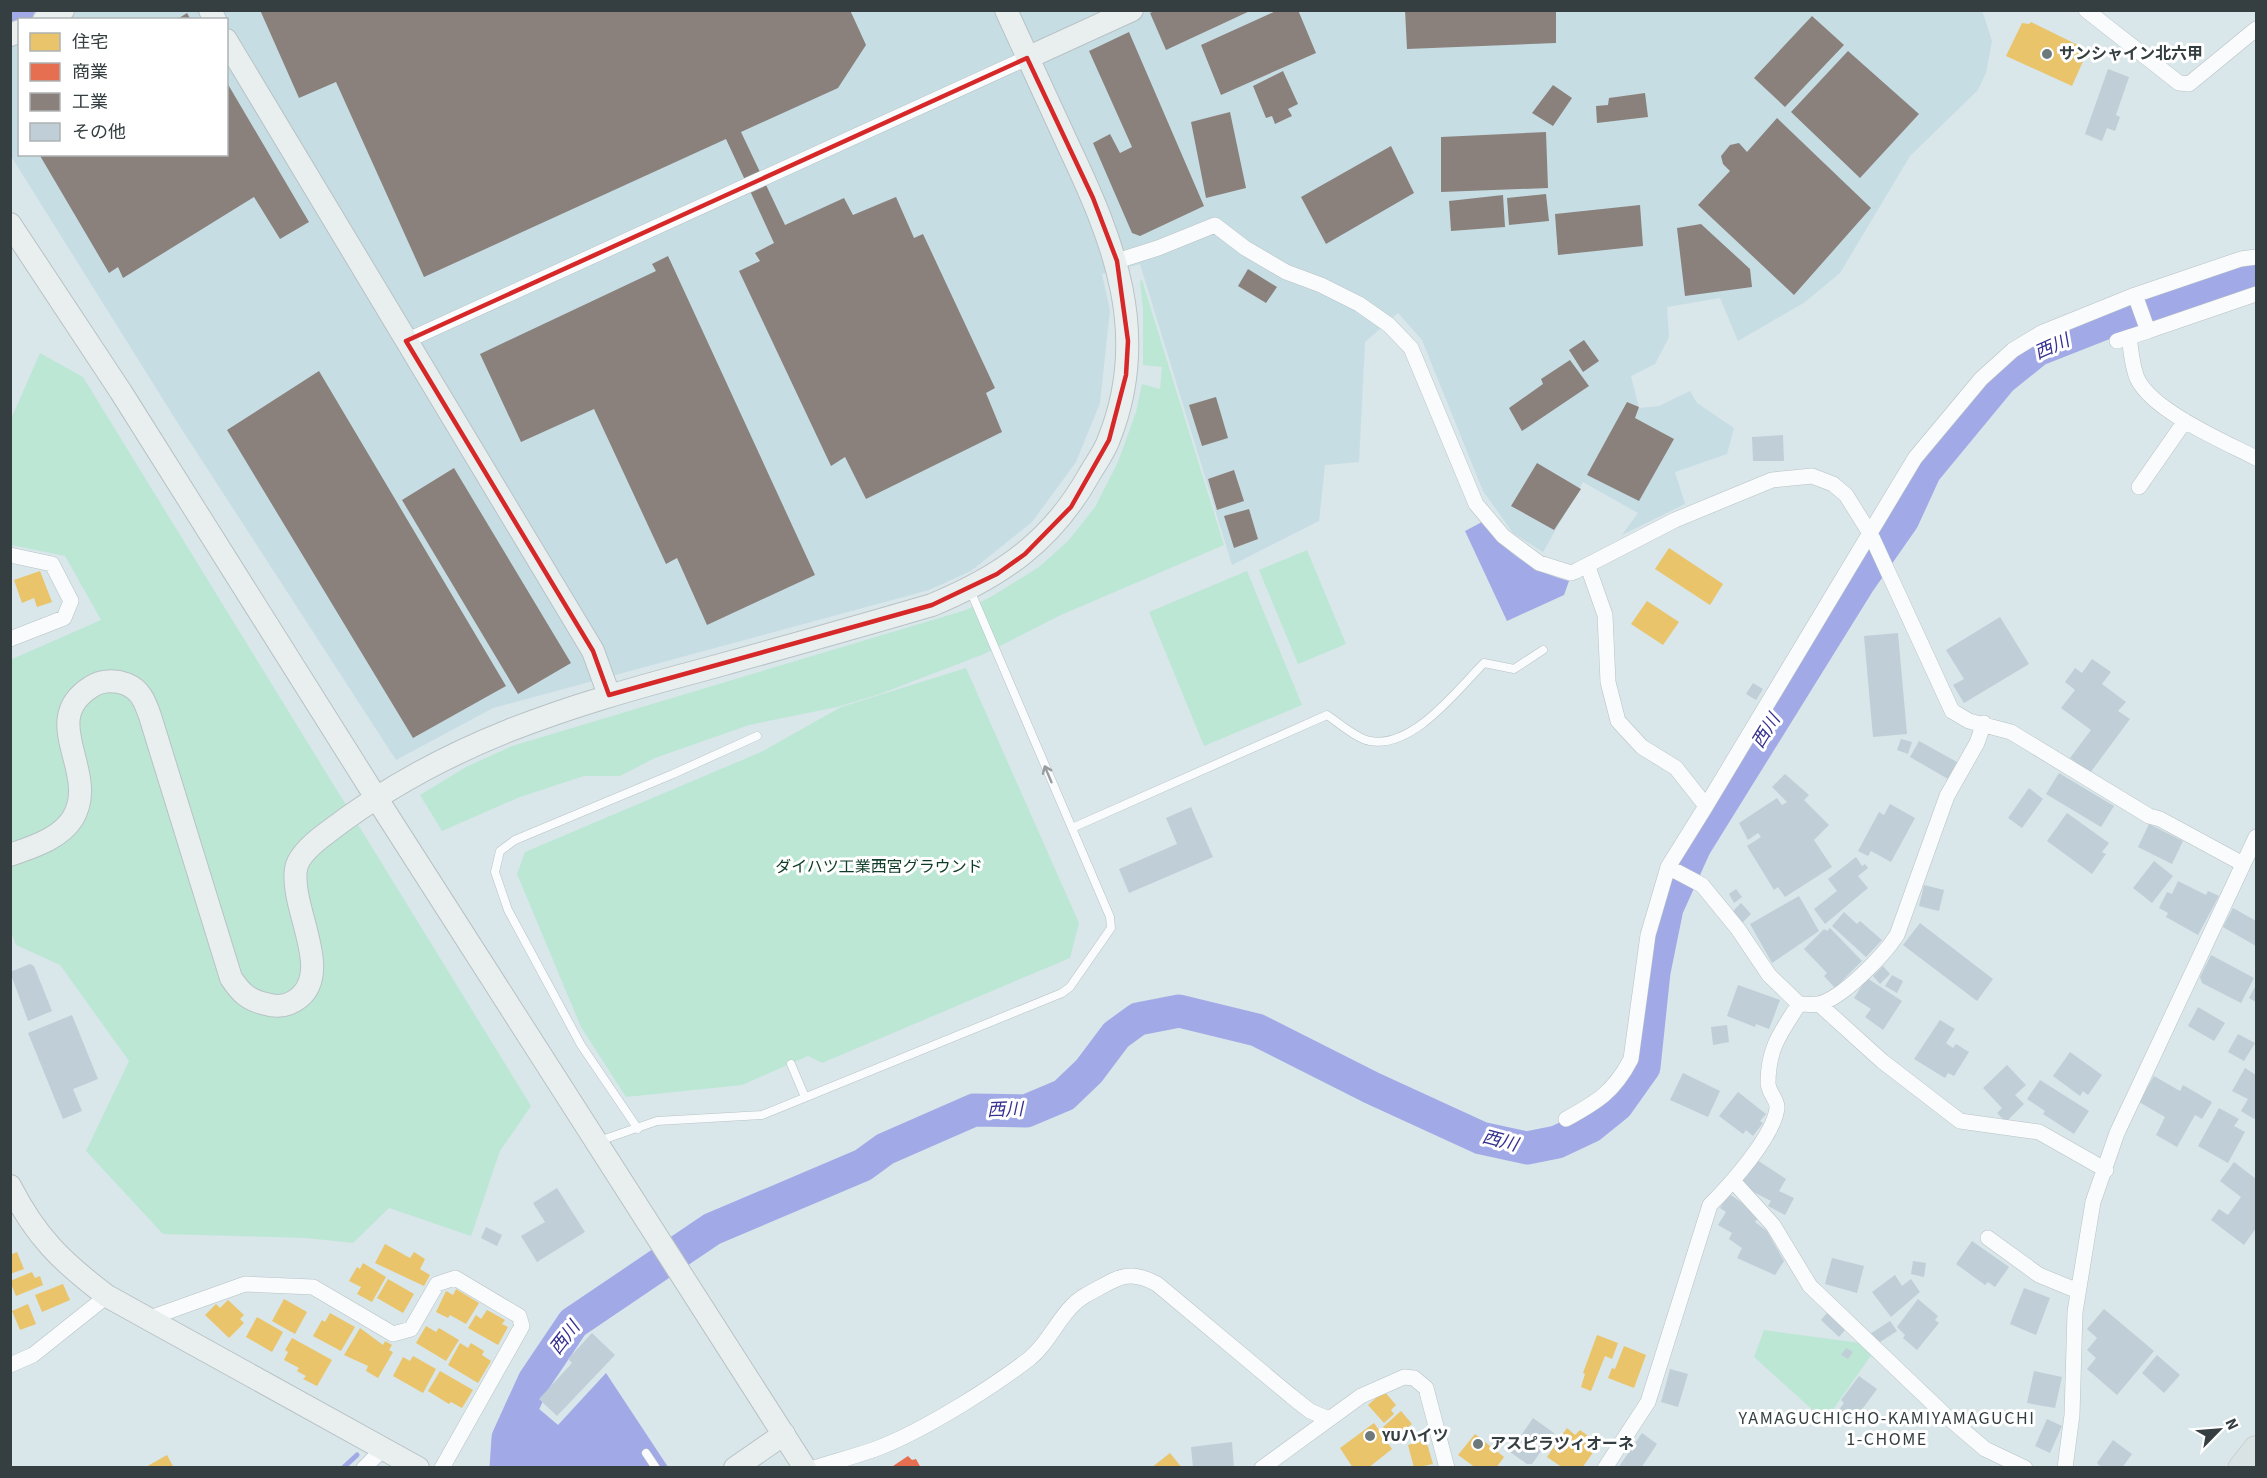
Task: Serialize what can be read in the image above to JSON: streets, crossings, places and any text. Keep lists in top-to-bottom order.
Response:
{
  "districts": ["YAMAGUCHICHO-KAMIYAMAGUCHI 1-CHOME"],
  "water": ["西川"],
  "parks": ["ダイハツ工業西宮グラウンド"],
  "places": ["サンシャイン北六甲", "YUハイツ", "アスピラツィオーネ"],
  "legend": [
    "住宅",
    "商業",
    "工業",
    "その他"
  ],
  "north": "top right"
}
